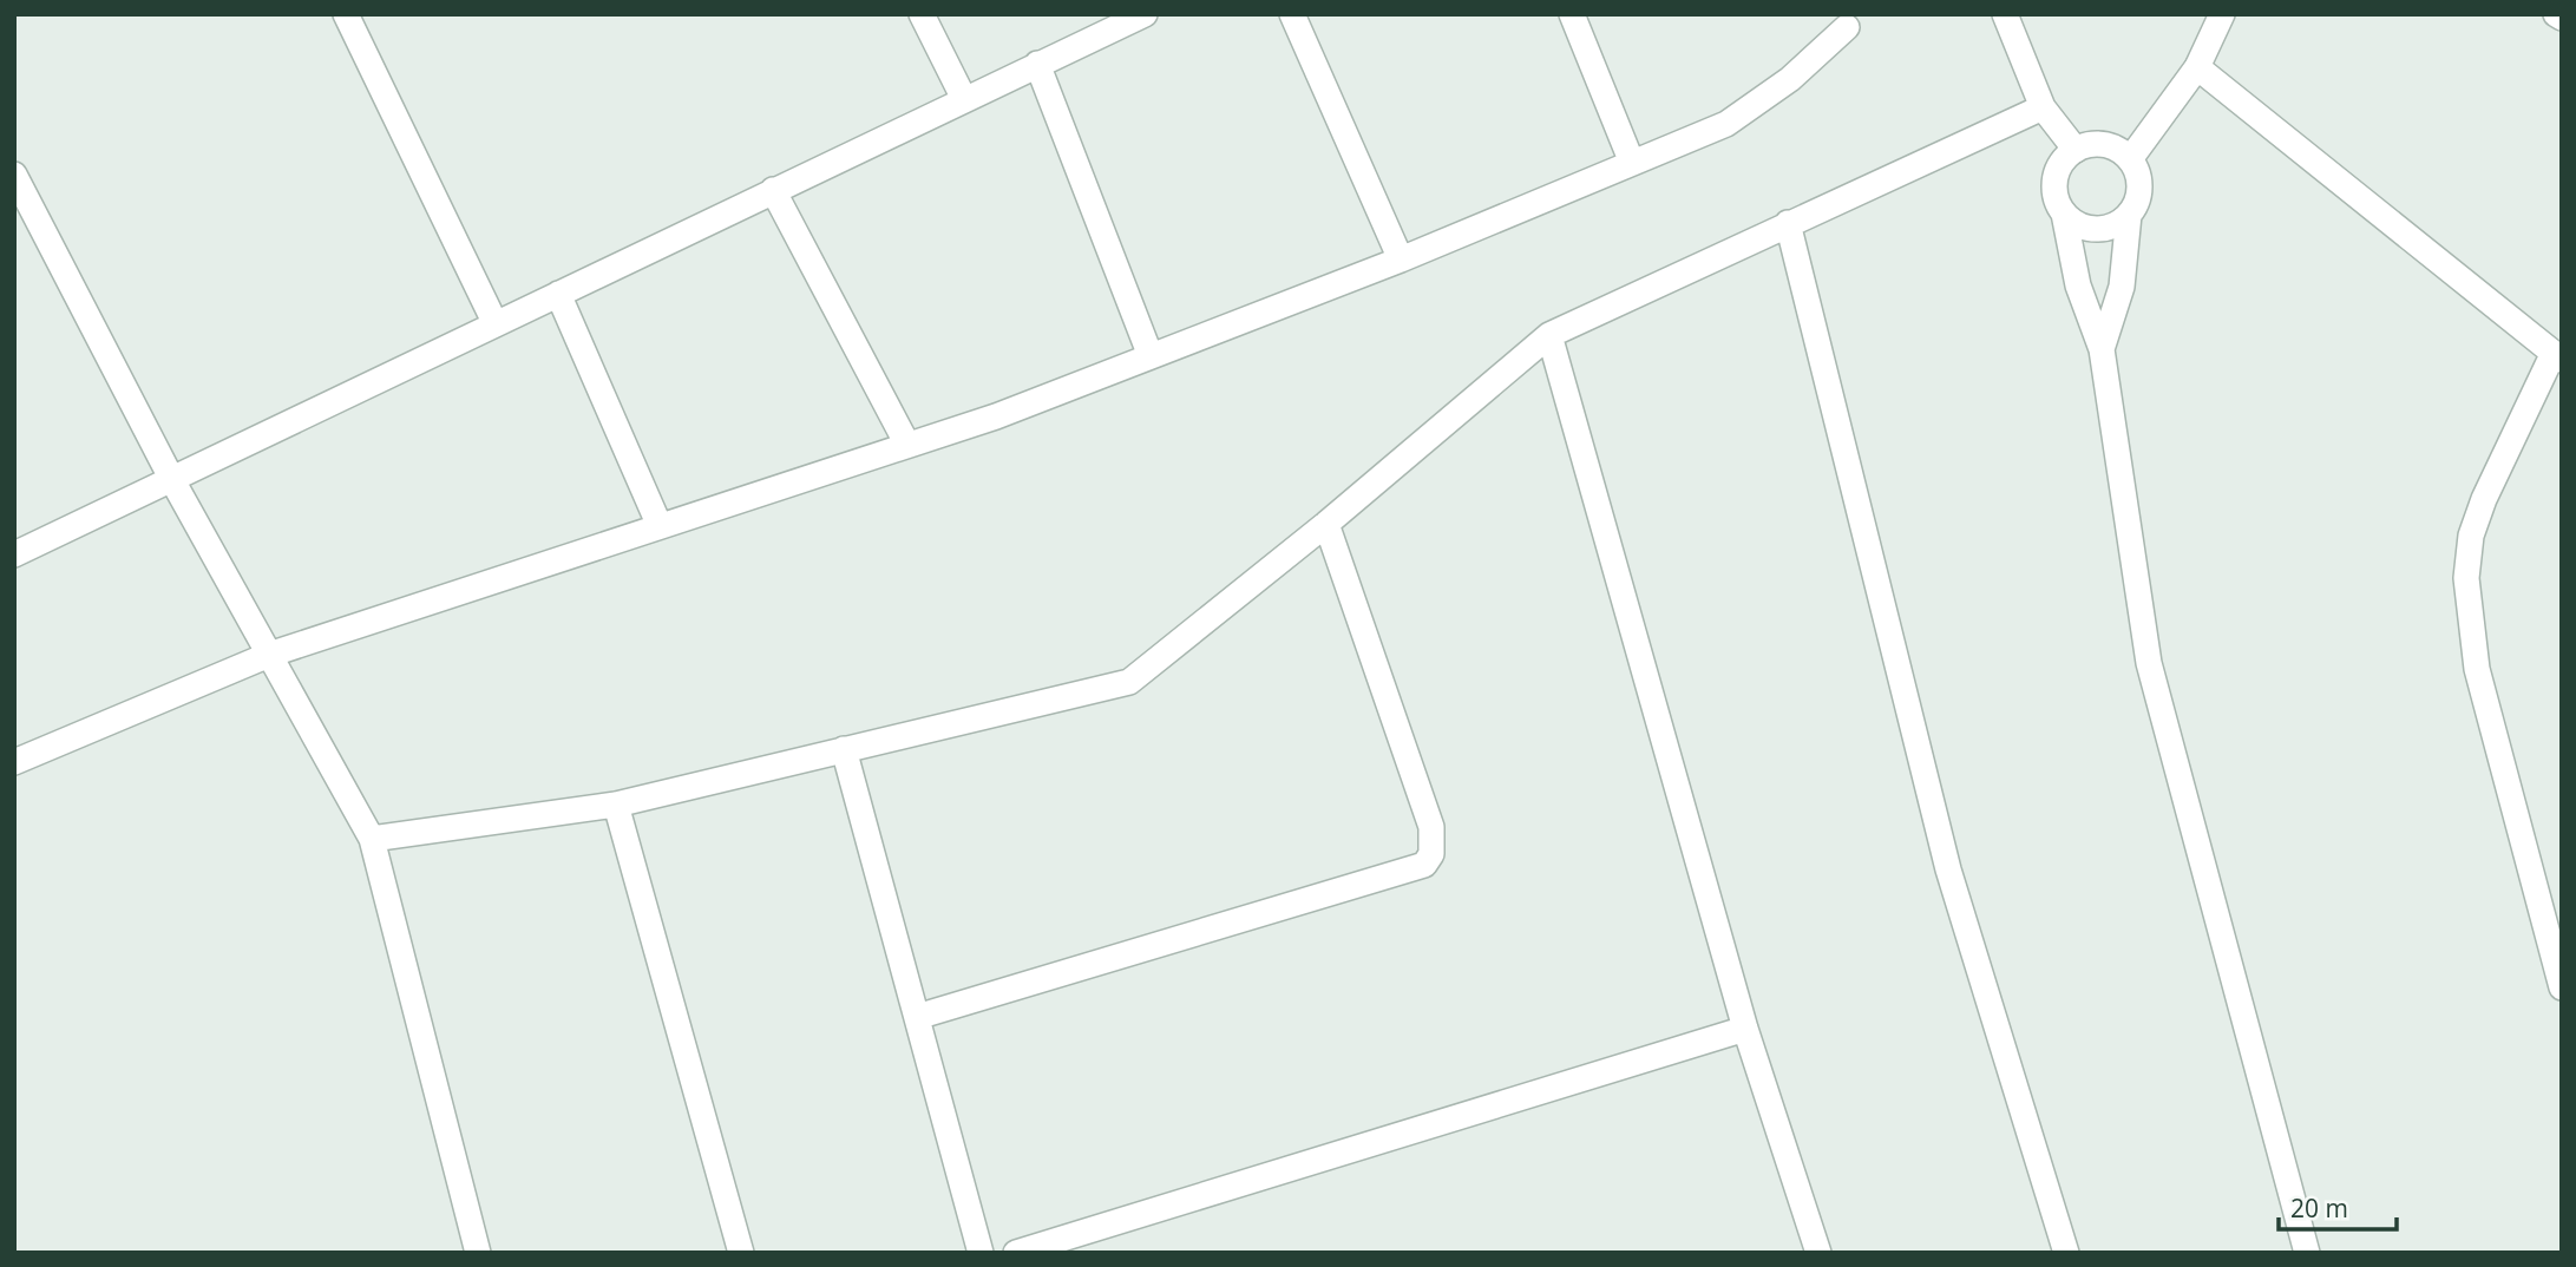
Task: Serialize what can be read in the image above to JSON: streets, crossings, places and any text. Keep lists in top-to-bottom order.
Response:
{
  "scale_bar": "20 m"
}
